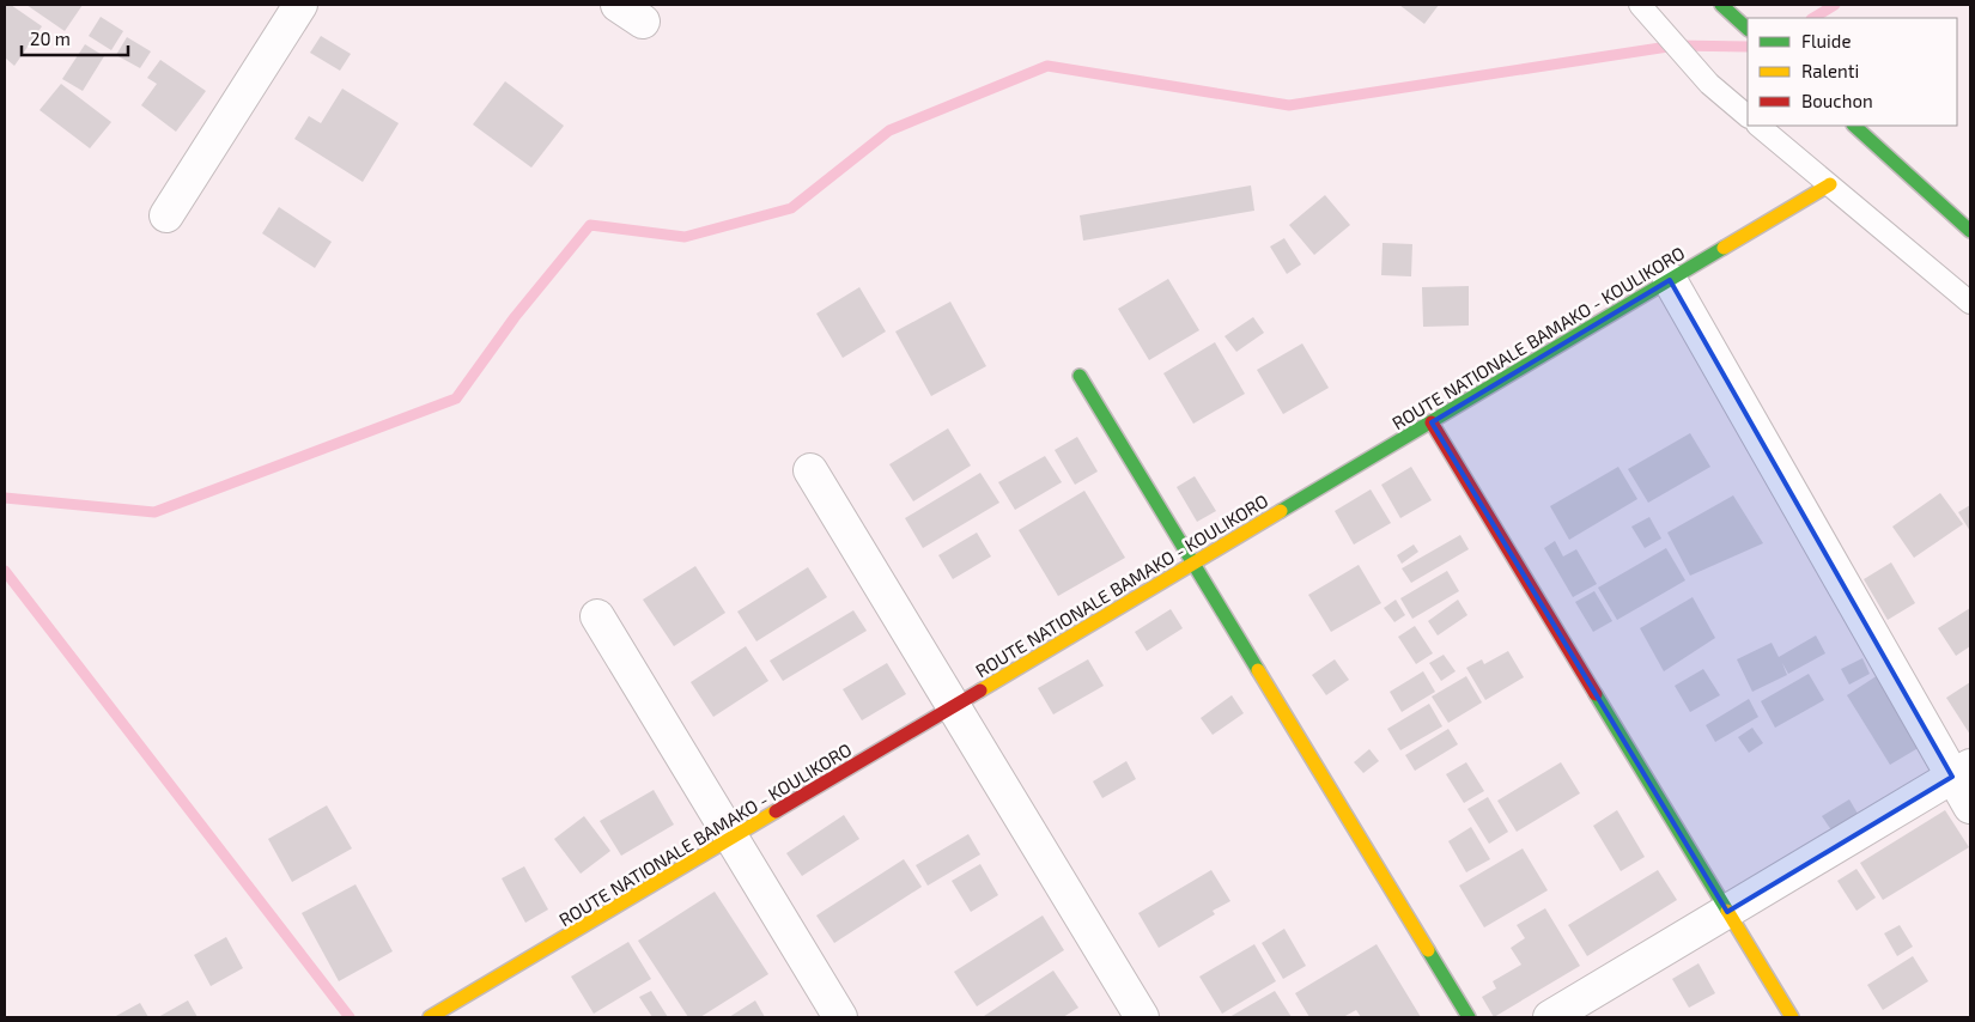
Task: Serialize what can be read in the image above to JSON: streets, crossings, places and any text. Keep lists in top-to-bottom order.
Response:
{
  "streets": {
    "main road": ["ROUTE NATIONALE BAMAKO - KOULIKORO"]
  },
  "legend": ["Fluide", "Ralenti", "Bouchon"],
  "scale_bar": "20 m"
}
